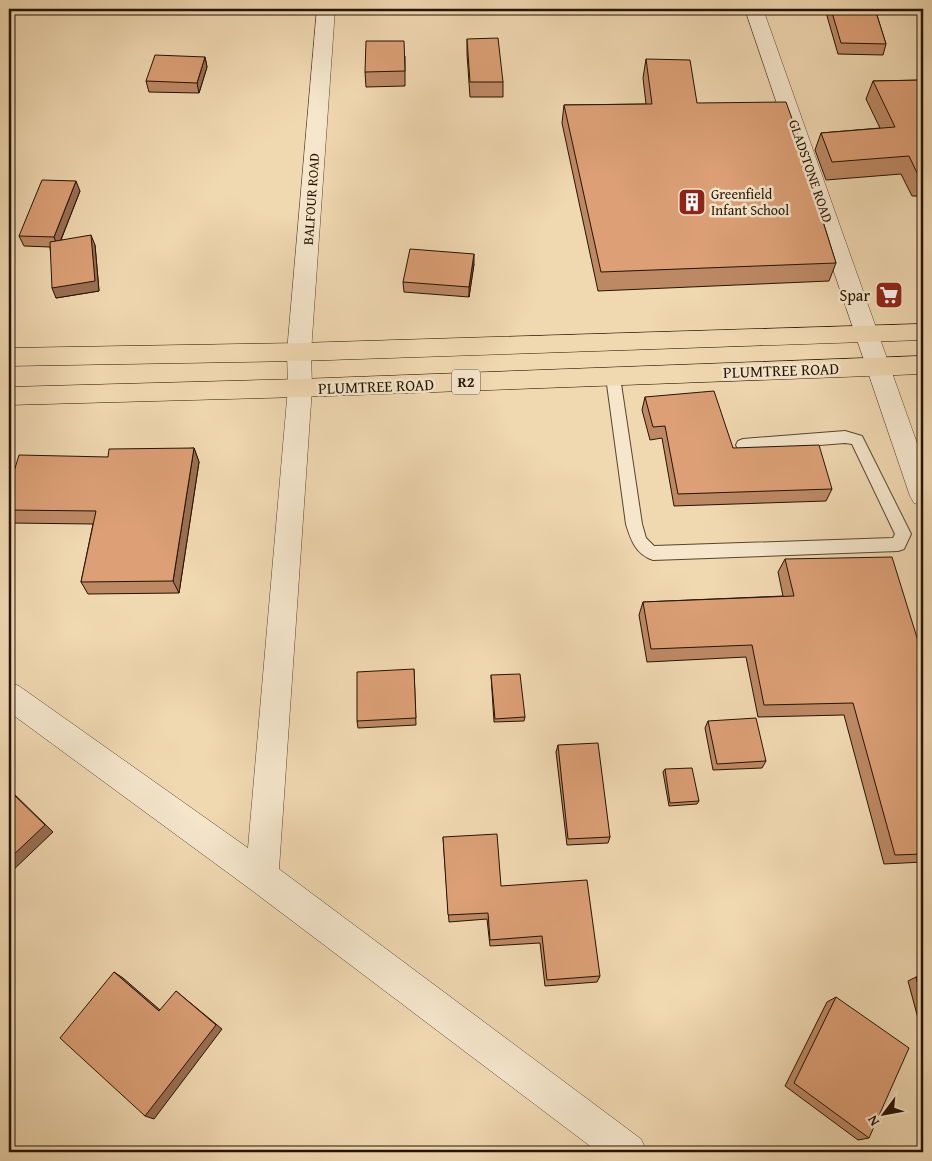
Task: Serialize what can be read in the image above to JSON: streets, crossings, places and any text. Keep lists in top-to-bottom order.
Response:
{
  "streets": {
    "highway": ["PLUMTREE ROAD", "R2"],
    "street": ["GLADSTONE ROAD", "BALFOUR ROAD"]
  },
  "crossings": [
    ["GLADSTONE ROAD", "PLUMTREE ROAD"],
    ["BALFOUR ROAD", "PLUMTREE ROAD"]
  ],
  "places": {
    "building": ["Greenfield Infant School"],
    "supermarket": ["Spar"]
  },
  "north": "bottom left"
}
